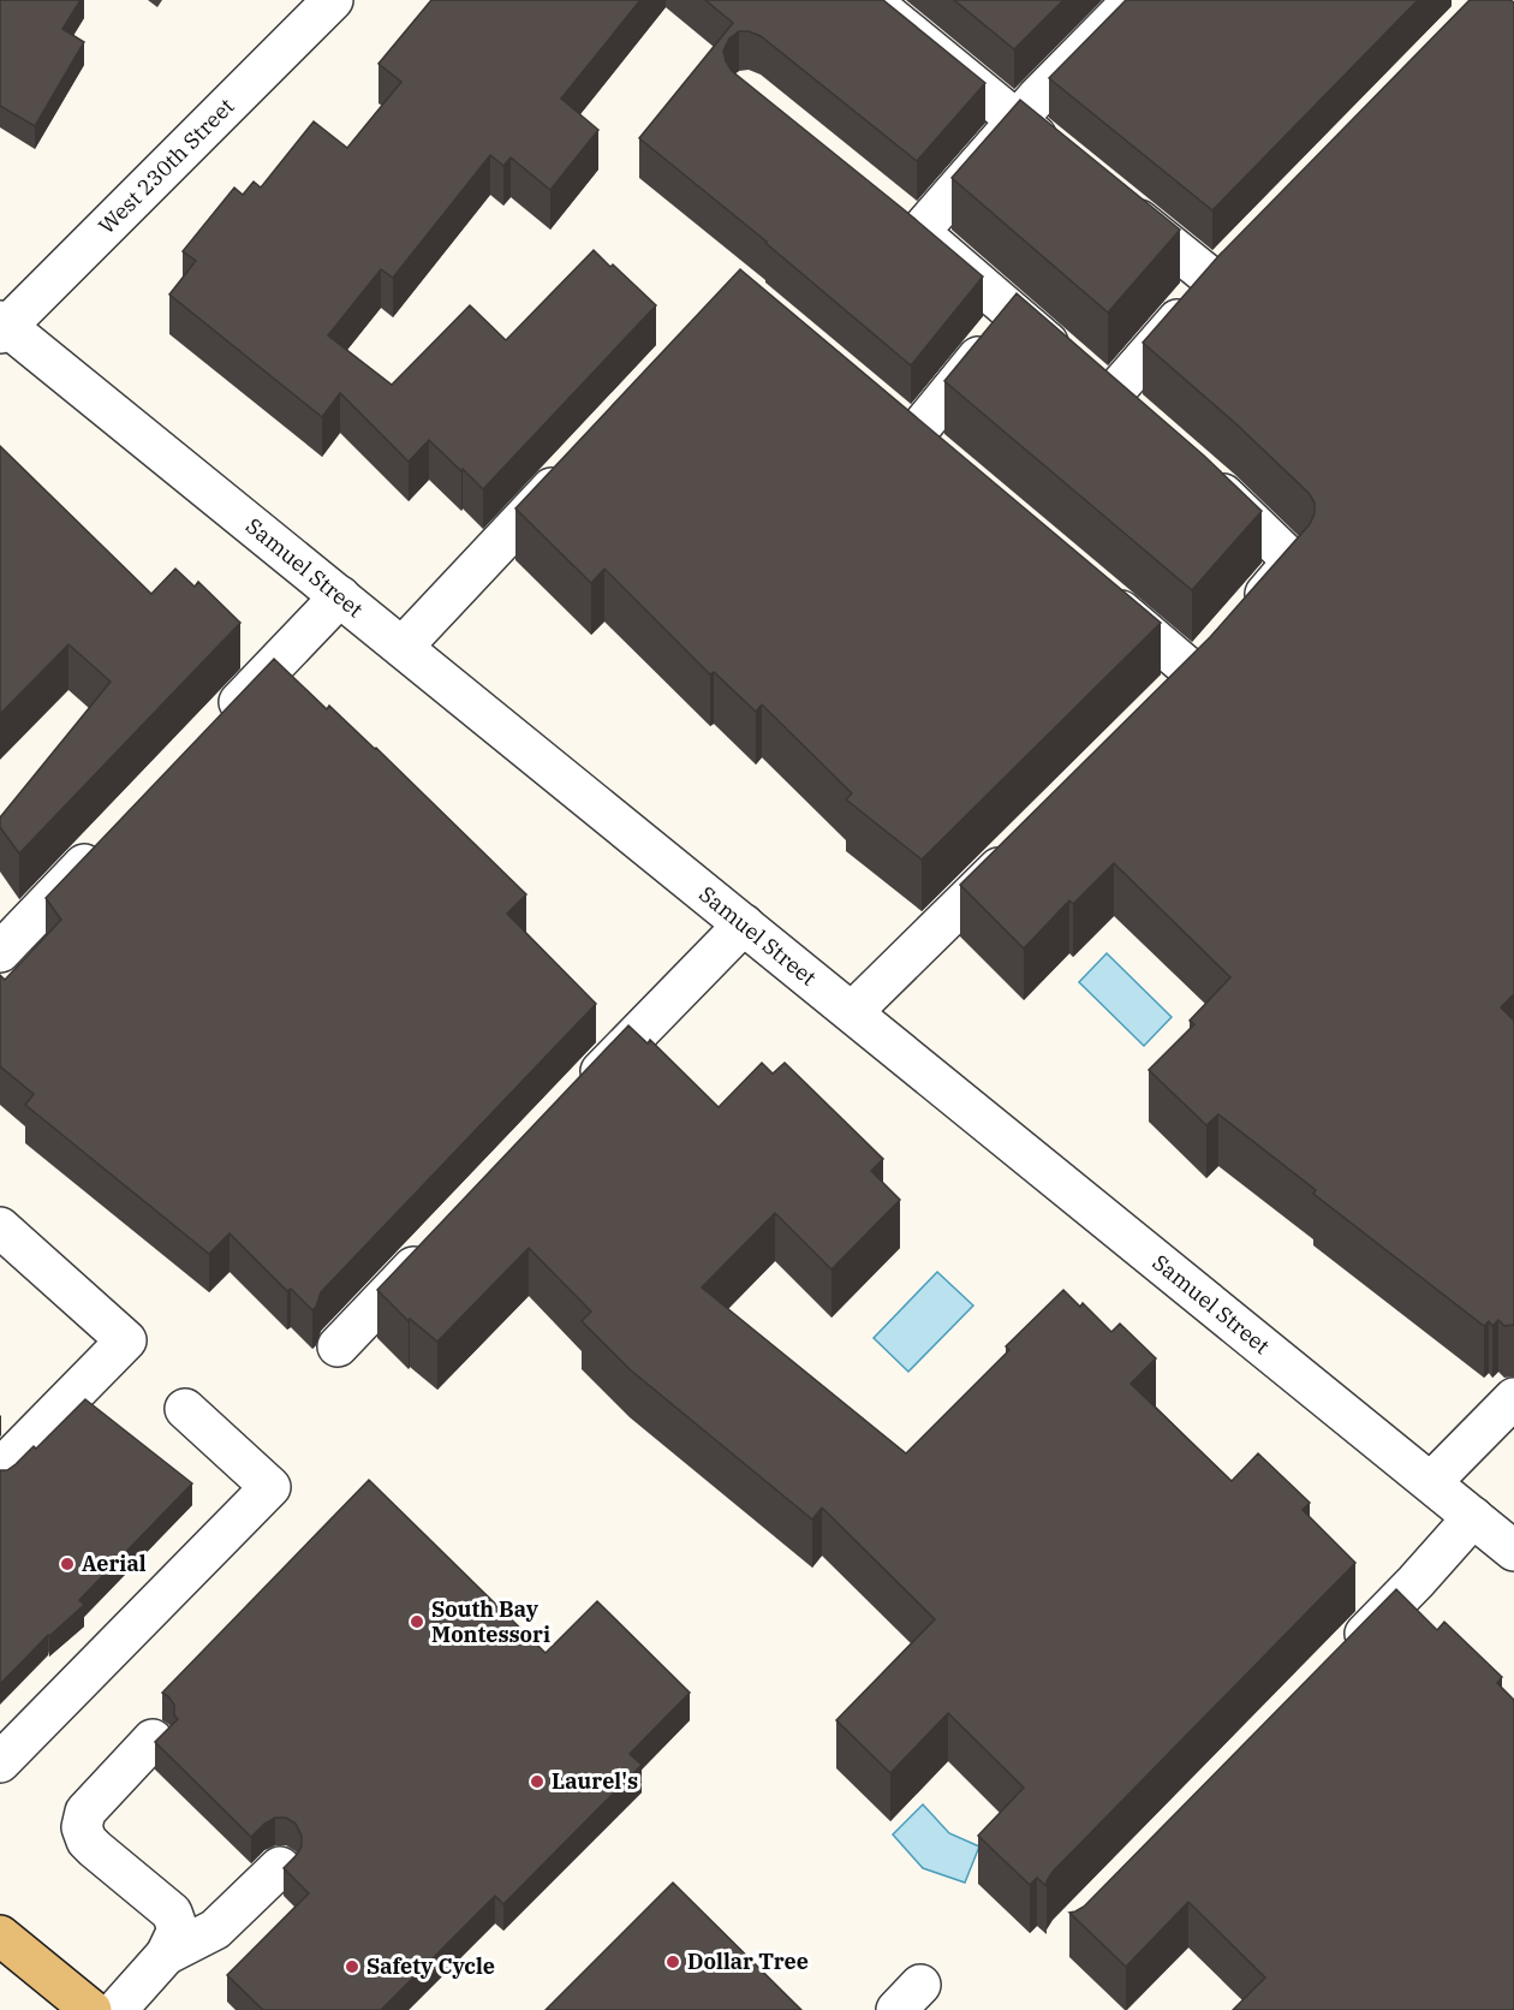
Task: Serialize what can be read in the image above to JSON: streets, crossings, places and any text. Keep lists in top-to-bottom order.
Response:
{
  "streets": {
    "street": ["West 230th Street", "Samuel Street"]
  },
  "crossings": [
    ["West 230th Street", "Samuel Street"]
  ],
  "places": [
    "Aerial",
    "South Bay Montessori",
    "Laurel's",
    "Dollar Tree",
    "Safety Cycle"
  ]
}
